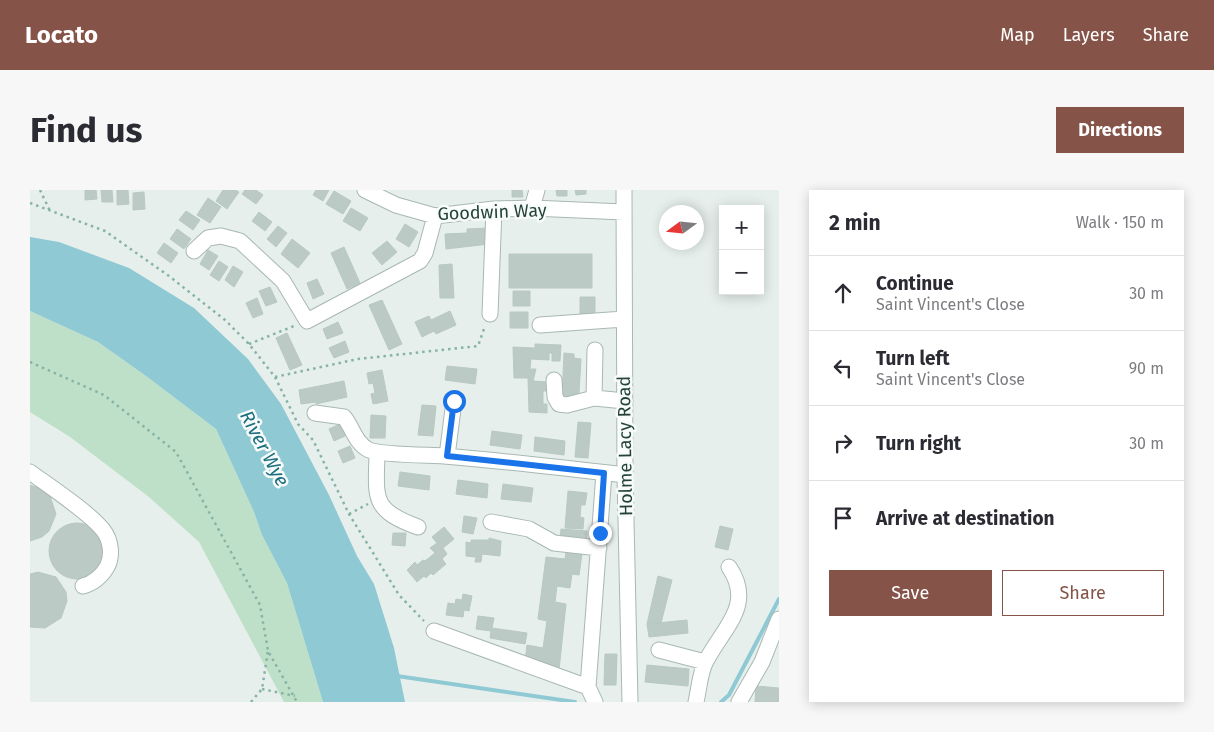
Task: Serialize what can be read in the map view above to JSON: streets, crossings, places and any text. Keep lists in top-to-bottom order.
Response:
{
  "streets": {
    "street": ["Goodwin Way", "Holme Lacy Road"]
  },
  "crossings": [
    ["Goodwin Way", "Holme Lacy Road"]
  ],
  "water": ["River Wye"],
  "north": "left",
  "page": {
    "header": "Locato",
    "nav": ["Map", "Layers", "Share"],
    "buttons": [
      "Directions",
      ["Save", "Share"]
    ],
    "title": "Find us",
    "heading": ["2 min", "Walk · 150 m"],
    "map_buttons": ["+", "−"],
    "list": [
      ["Continue", "Saint Vincent's Close", "30 m"],
      ["Turn left", "Saint Vincent's Close", "90 m"],
      ["Turn right", "30 m"],
      "Arrive at destination"
    ]
  }
}
